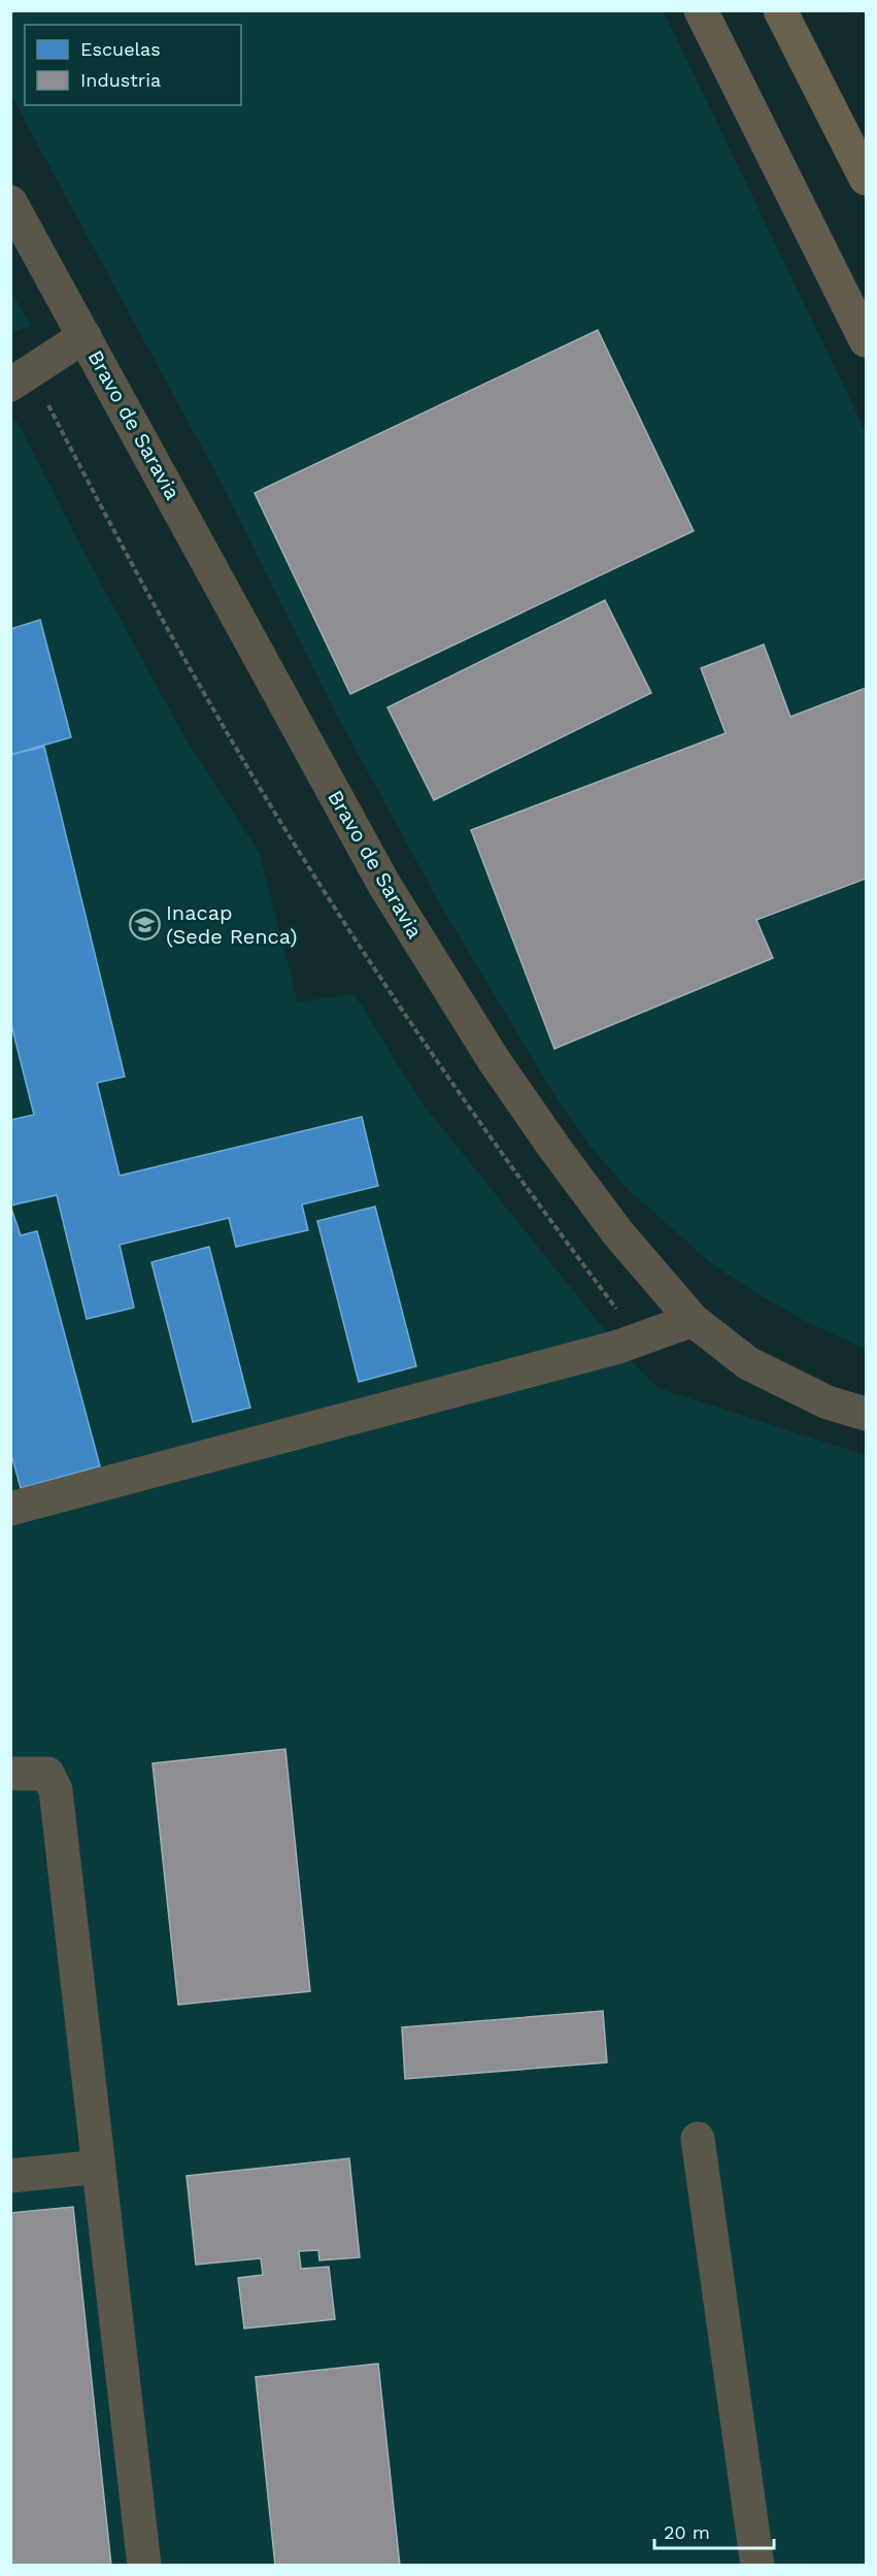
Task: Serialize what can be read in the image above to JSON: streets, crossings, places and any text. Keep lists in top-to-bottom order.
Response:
{
  "streets": {
    "street": ["Bravo de Saravia"]
  },
  "places": {
    "school or university": ["Inacap (Sede Renca)"]
  },
  "legend": ["Escuelas", "Industria"],
  "scale_bar": "20 m"
}
